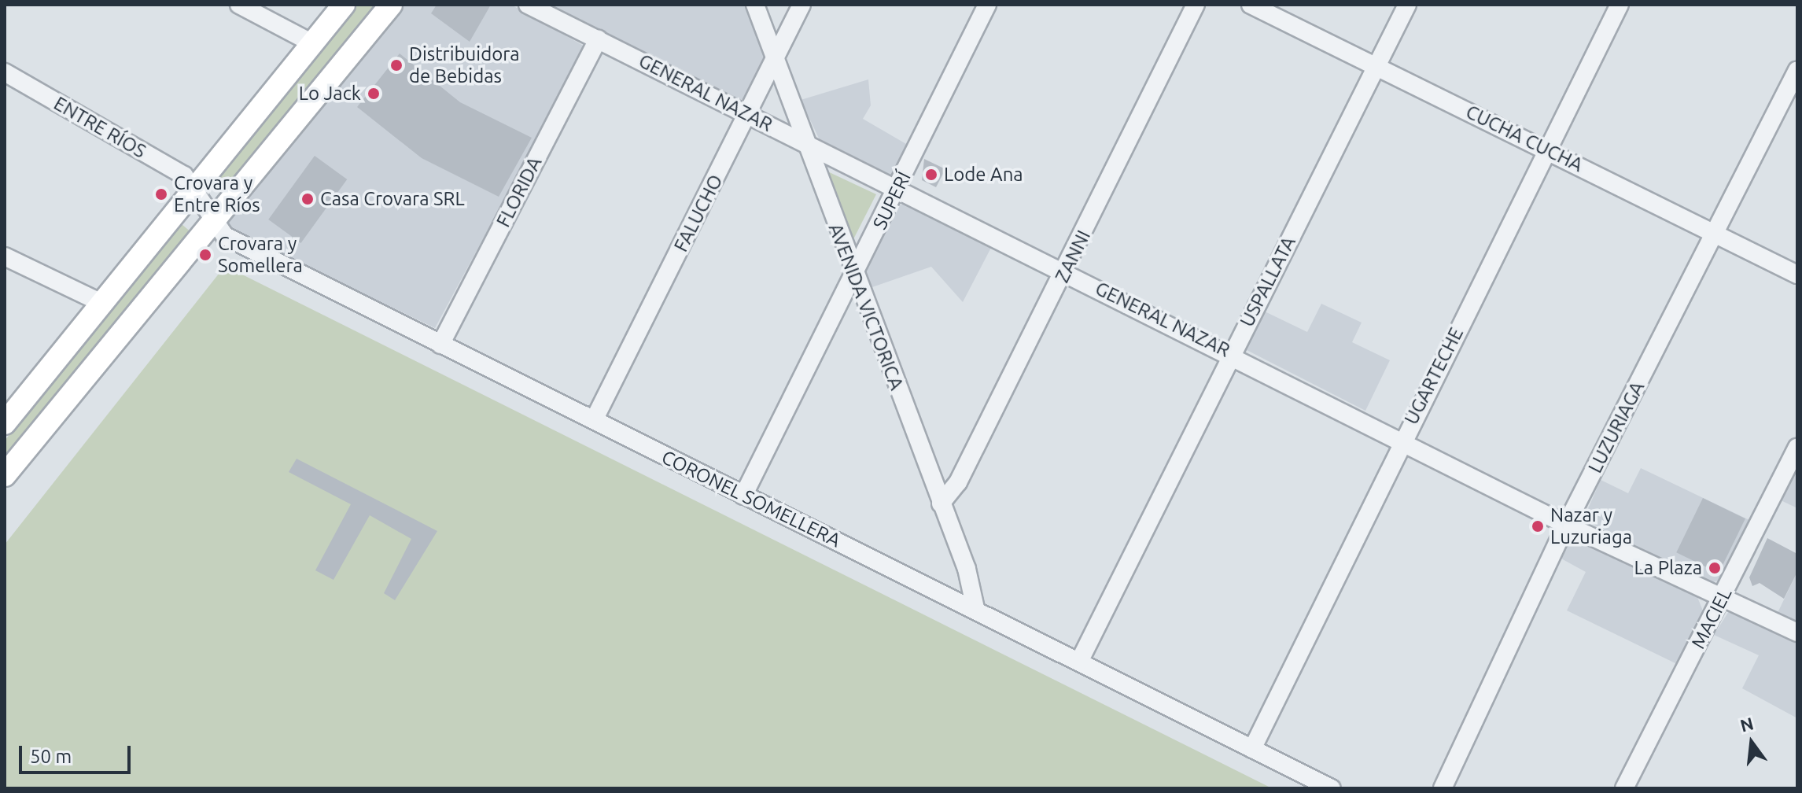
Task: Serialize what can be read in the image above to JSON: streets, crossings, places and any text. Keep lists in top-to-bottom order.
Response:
{
  "streets": {
    "street": [
      "GENERAL NAZAR",
      "ENTRE RÍOS",
      "CUCHA CUCHA",
      "FLORIDA",
      "SUPERÍ",
      "FALUCHO",
      "ZANNI",
      "USPALLATA",
      "AVENIDA VICTORICA",
      "UGARTECHE",
      "LUZURIAGA",
      "CORONEL SOMELLERA",
      "MACIEL"
    ]
  },
  "crossings": [
    ["GENERAL NAZAR", "FLORIDA"],
    ["GENERAL NAZAR", "SUPERÍ"],
    ["GENERAL NAZAR", "FALUCHO"],
    ["GENERAL NAZAR", "ZANNI"],
    ["GENERAL NAZAR", "USPALLATA"],
    ["GENERAL NAZAR", "AVENIDA VICTORICA"],
    ["GENERAL NAZAR", "UGARTECHE"],
    ["GENERAL NAZAR", "LUZURIAGA"],
    ["GENERAL NAZAR", "MACIEL"],
    ["ENTRE RÍOS", "CORONEL SOMELLERA"],
    ["CUCHA CUCHA", "USPALLATA"],
    ["CUCHA CUCHA", "UGARTECHE"],
    ["CUCHA CUCHA", "LUZURIAGA"],
    ["FLORIDA", "CORONEL SOMELLERA"],
    ["SUPERÍ", "AVENIDA VICTORICA"],
    ["SUPERÍ", "CORONEL SOMELLERA"],
    ["FALUCHO", "AVENIDA VICTORICA"],
    ["FALUCHO", "CORONEL SOMELLERA"],
    ["ZANNI", "AVENIDA VICTORICA"],
    ["USPALLATA", "CORONEL SOMELLERA"],
    ["AVENIDA VICTORICA", "CORONEL SOMELLERA"],
    ["UGARTECHE", "CORONEL SOMELLERA"]
  ],
  "places": [
    "Distribuidora de Bebidas",
    "Lo Jack",
    "Lode Ana",
    "Crovara y Entre Ríos",
    "Casa Crovara SRL",
    "Crovara y Somellera",
    "Nazar y Luzuriaga",
    "La Plaza"
  ],
  "scale_bar": "50 m",
  "north": "top"
}
